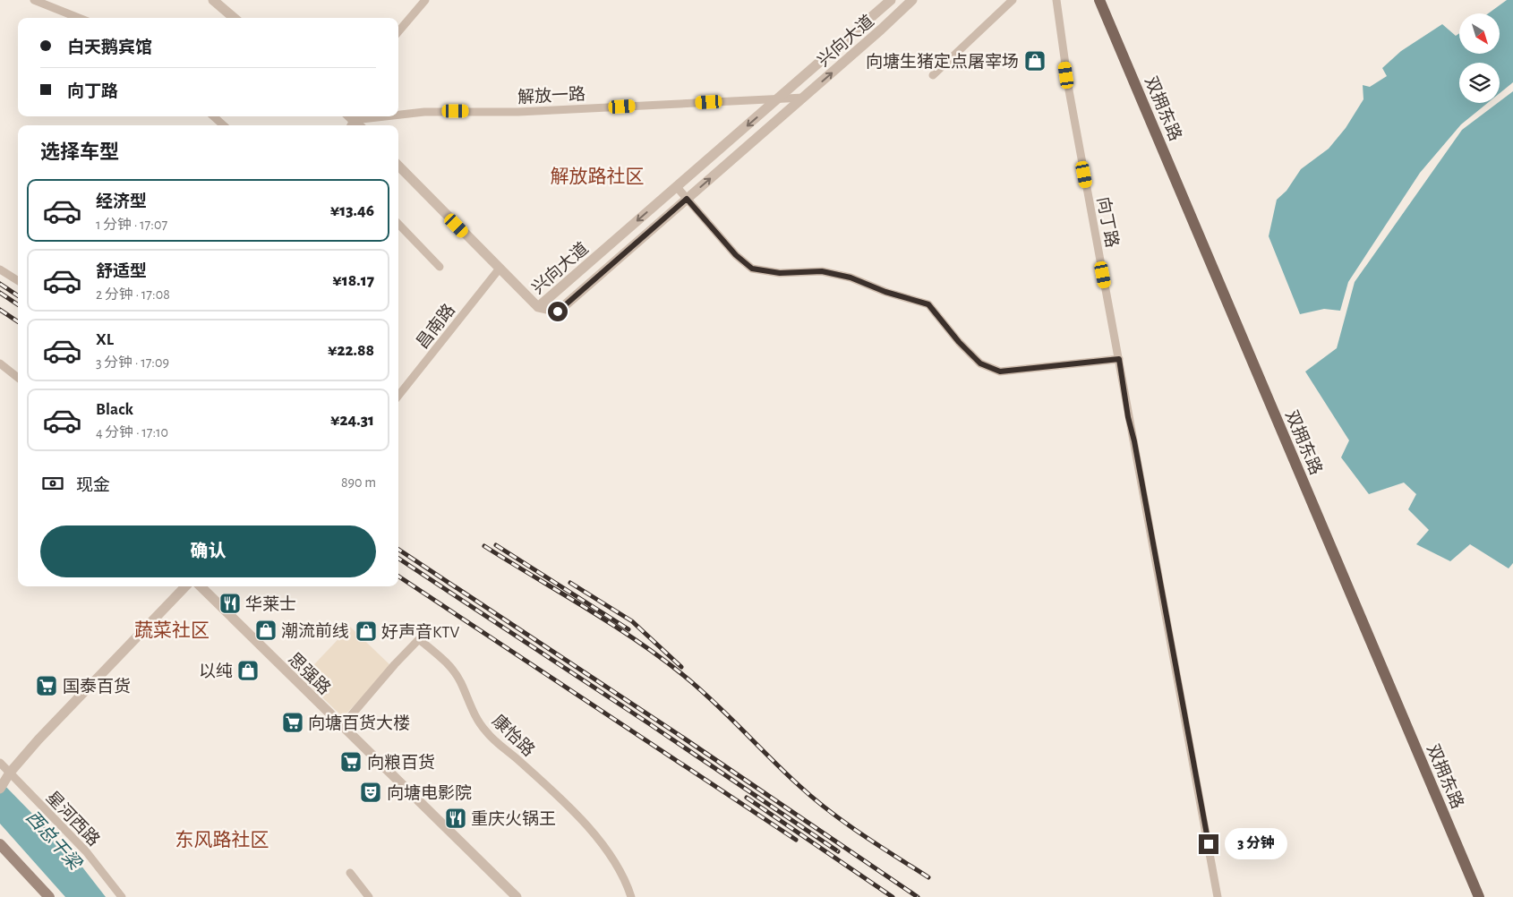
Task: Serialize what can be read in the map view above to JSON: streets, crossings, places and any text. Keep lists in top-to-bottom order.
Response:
{
  "streets": {
    "main road": ["双拥东路"],
    "street": [
      "兴向大道",
      "解放一路",
      "向丁路",
      "昌南路",
      "思强路",
      "康怡路",
      "星河西路"
    ]
  },
  "crossings": [
    ["兴向大道", "解放一路"],
    ["思强路", "康怡路"]
  ],
  "districts": ["解放路社区", "蔬菜社区", "东风路社区"],
  "water": ["西总干梁"],
  "places": {
    "shop": [
      "向塘生猪定点屠宰场",
      "潮流前线",
      "好声音KTV",
      "以纯"
    ],
    "restaurant": ["华莱士", "重庆火锅王"],
    "supermarket": ["国泰百货", "向塘百货大楼", "向粮百货"],
    "theatre": ["向塘电影院"]
  },
  "north": "bottom right",
  "page": {
    "banner": ["白天鹅宾馆", "向丁路"],
    "heading": "选择车型",
    "list": [
      {
        "name": "经济型",
        "note": "1 分钟 · 17:07",
        "value": "¥13.46"
      },
      {
        "name": "舒适型",
        "note": "2 分钟 · 17:08",
        "value": "¥18.17"
      },
      {
        "name": "XL",
        "note": "3 分钟 · 17:09",
        "value": "¥22.88"
      },
      {
        "name": "Black",
        "note": "4 分钟 · 17:10",
        "value": "¥24.31"
      }
    ],
    "pay": ["现金", "890 m"],
    "buttons": "确认",
    "bubble": "3 分钟"
  }
}
